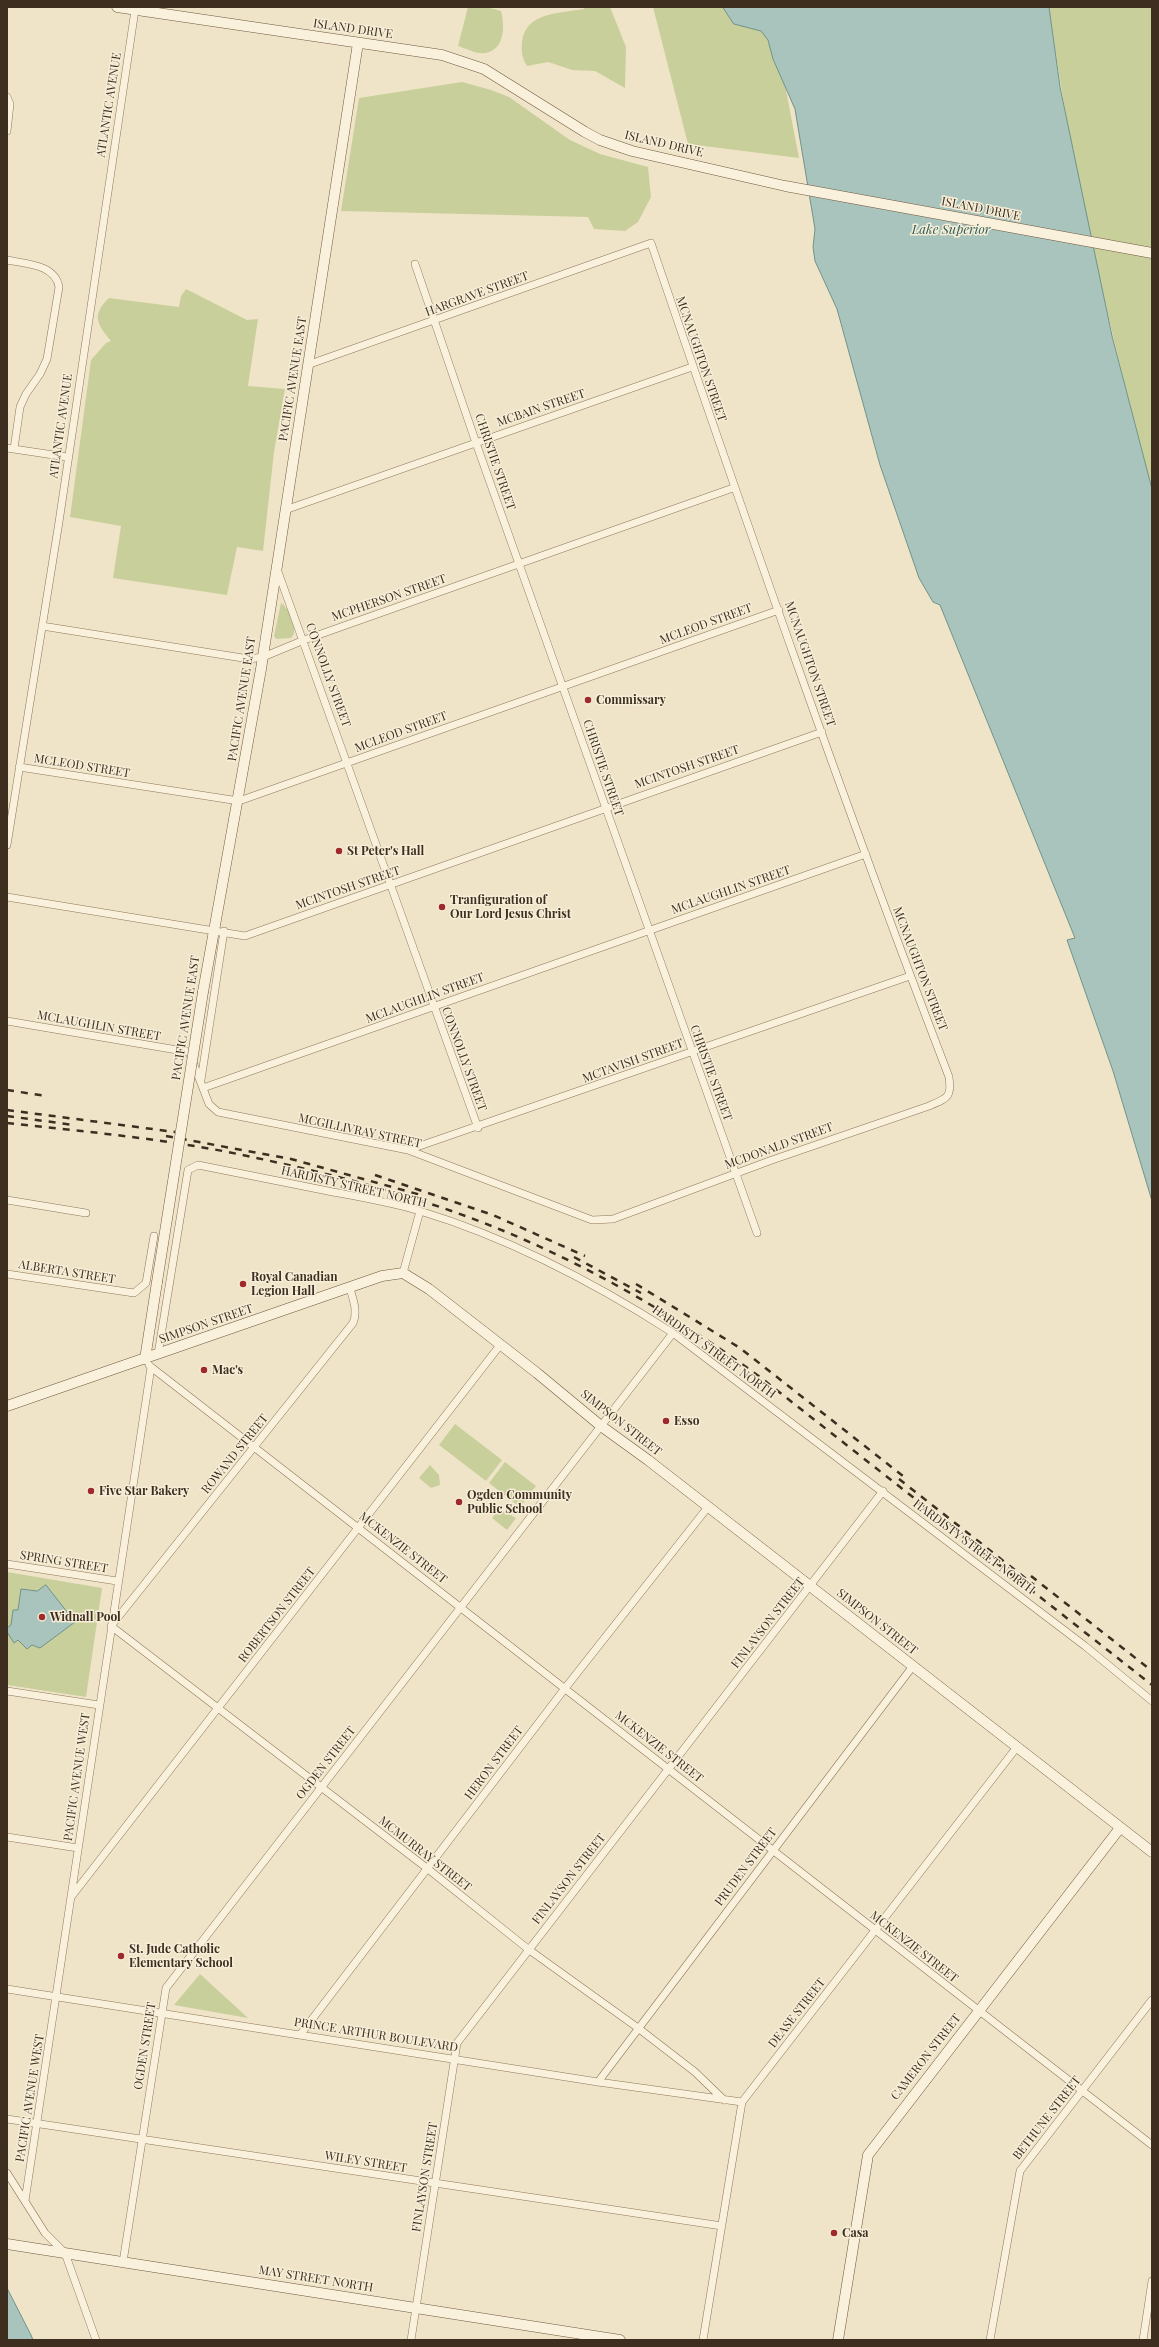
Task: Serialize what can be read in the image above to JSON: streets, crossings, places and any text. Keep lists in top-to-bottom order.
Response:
{
  "streets": {
    "street": [
      "ISLAND DRIVE",
      "ATLANTIC AVENUE",
      "HARGRAVE STREET",
      "MCNAUGHTON STREET",
      "PACIFIC AVENUE EAST",
      "MCBAIN STREET",
      "CHRISTIE STREET",
      "MCPHERSON STREET",
      "MCLEOD STREET",
      "CONNOLLY STREET",
      "MCINTOSH STREET",
      "MCLAUGHLIN STREET",
      "MCTAVISH STREET",
      "MCGILLIVRAY STREET",
      "MCDONALD STREET",
      "HARDISTY STREET NORTH",
      "ALBERTA STREET",
      "SIMPSON STREET",
      "ROWAND STREET",
      "MCKENZIE STREET",
      "SPRING STREET",
      "ROBERTSON STREET",
      "FINLAYSON STREET",
      "OGDEN STREET",
      "HERON STREET",
      "PACIFIC AVENUE WEST",
      "MCMURRAY STREET",
      "PRUDEN STREET",
      "DEASE STREET",
      "PRINCE ARTHUR BOULEVARD",
      "CAMERON STREET",
      "BETHUNE STREET",
      "WILEY STREET",
      "MAY STREET NORTH"
    ]
  },
  "crossings": [
    ["ISLAND DRIVE", "ATLANTIC AVENUE"],
    ["ISLAND DRIVE", "PACIFIC AVENUE EAST"],
    ["ATLANTIC AVENUE", "MCPHERSON STREET"],
    ["ATLANTIC AVENUE", "MCLEOD STREET"],
    ["HARGRAVE STREET", "MCNAUGHTON STREET"],
    ["HARGRAVE STREET", "PACIFIC AVENUE EAST"],
    ["HARGRAVE STREET", "CHRISTIE STREET"],
    ["MCNAUGHTON STREET", "MCBAIN STREET"],
    ["MCNAUGHTON STREET", "MCPHERSON STREET"],
    ["MCNAUGHTON STREET", "MCLEOD STREET"],
    ["MCNAUGHTON STREET", "MCINTOSH STREET"],
    ["MCNAUGHTON STREET", "MCLAUGHLIN STREET"],
    ["MCNAUGHTON STREET", "MCTAVISH STREET"],
    ["MCNAUGHTON STREET", "MCDONALD STREET"],
    ["PACIFIC AVENUE EAST", "MCBAIN STREET"],
    ["PACIFIC AVENUE EAST", "MCPHERSON STREET"],
    ["PACIFIC AVENUE EAST", "MCLEOD STREET"],
    ["PACIFIC AVENUE EAST", "CONNOLLY STREET"],
    ["PACIFIC AVENUE EAST", "MCINTOSH STREET"],
    ["PACIFIC AVENUE EAST", "SIMPSON STREET"],
    ["PACIFIC AVENUE EAST", "MCKENZIE STREET"],
    ["PACIFIC AVENUE EAST", "PACIFIC AVENUE WEST"],
    ["MCBAIN STREET", "CHRISTIE STREET"],
    ["CHRISTIE STREET", "MCPHERSON STREET"],
    ["CHRISTIE STREET", "MCLEOD STREET"],
    ["CHRISTIE STREET", "MCINTOSH STREET"],
    ["CHRISTIE STREET", "MCLAUGHLIN STREET"],
    ["CHRISTIE STREET", "MCTAVISH STREET"],
    ["CHRISTIE STREET", "MCDONALD STREET"],
    ["MCPHERSON STREET", "CONNOLLY STREET"],
    ["MCLEOD STREET", "CONNOLLY STREET"],
    ["CONNOLLY STREET", "MCINTOSH STREET"],
    ["CONNOLLY STREET", "MCLAUGHLIN STREET"],
    ["CONNOLLY STREET", "MCTAVISH STREET"],
    ["MCLAUGHLIN STREET", "MCGILLIVRAY STREET"],
    ["MCTAVISH STREET", "MCGILLIVRAY STREET"],
    ["MCGILLIVRAY STREET", "MCDONALD STREET"],
    ["HARDISTY STREET NORTH", "SIMPSON STREET"],
    ["HARDISTY STREET NORTH", "FINLAYSON STREET"],
    ["HARDISTY STREET NORTH", "OGDEN STREET"],
    ["SIMPSON STREET", "ROWAND STREET"],
    ["SIMPSON STREET", "MCKENZIE STREET"],
    ["SIMPSON STREET", "ROBERTSON STREET"],
    ["SIMPSON STREET", "FINLAYSON STREET"],
    ["SIMPSON STREET", "OGDEN STREET"],
    ["SIMPSON STREET", "HERON STREET"],
    ["SIMPSON STREET", "PACIFIC AVENUE WEST"],
    ["SIMPSON STREET", "PRUDEN STREET"],
    ["SIMPSON STREET", "DEASE STREET"],
    ["SIMPSON STREET", "CAMERON STREET"],
    ["ROWAND STREET", "MCKENZIE STREET"],
    ["ROWAND STREET", "PACIFIC AVENUE WEST"],
    ["ROWAND STREET", "MCMURRAY STREET"],
    ["MCKENZIE STREET", "ROBERTSON STREET"],
    ["MCKENZIE STREET", "FINLAYSON STREET"],
    ["MCKENZIE STREET", "OGDEN STREET"],
    ["MCKENZIE STREET", "HERON STREET"],
    ["MCKENZIE STREET", "PACIFIC AVENUE WEST"],
    ["MCKENZIE STREET", "PRUDEN STREET"],
    ["MCKENZIE STREET", "DEASE STREET"],
    ["MCKENZIE STREET", "CAMERON STREET"],
    ["MCKENZIE STREET", "BETHUNE STREET"],
    ["SPRING STREET", "PACIFIC AVENUE WEST"],
    ["ROBERTSON STREET", "PACIFIC AVENUE WEST"],
    ["ROBERTSON STREET", "MCMURRAY STREET"],
    ["FINLAYSON STREET", "MCMURRAY STREET"],
    ["FINLAYSON STREET", "PRINCE ARTHUR BOULEVARD"],
    ["FINLAYSON STREET", "WILEY STREET"],
    ["FINLAYSON STREET", "MAY STREET NORTH"],
    ["OGDEN STREET", "MCMURRAY STREET"],
    ["OGDEN STREET", "PRINCE ARTHUR BOULEVARD"],
    ["OGDEN STREET", "WILEY STREET"],
    ["OGDEN STREET", "MAY STREET NORTH"],
    ["HERON STREET", "MCMURRAY STREET"],
    ["HERON STREET", "PRINCE ARTHUR BOULEVARD"],
    ["PACIFIC AVENUE WEST", "MCMURRAY STREET"],
    ["PACIFIC AVENUE WEST", "PRINCE ARTHUR BOULEVARD"],
    ["PACIFIC AVENUE WEST", "WILEY STREET"],
    ["MCMURRAY STREET", "PRUDEN STREET"],
    ["MCMURRAY STREET", "PRINCE ARTHUR BOULEVARD"],
    ["PRUDEN STREET", "PRINCE ARTHUR BOULEVARD"],
    ["DEASE STREET", "PRINCE ARTHUR BOULEVARD"],
    ["DEASE STREET", "WILEY STREET"]
  ],
  "water": ["Lake Superior"],
  "places": [
    "Commissary",
    "St Peter's Hall",
    "Tranfiguration of Our Lord Jesus Christ",
    "Royal Canadian Legion Hall",
    "Mac's",
    "Esso",
    "Five Star Bakery",
    "Ogden Community Public School",
    "Widnall Pool",
    "St. Jude Catholic Elementary School",
    "Casa"
  ]
}
